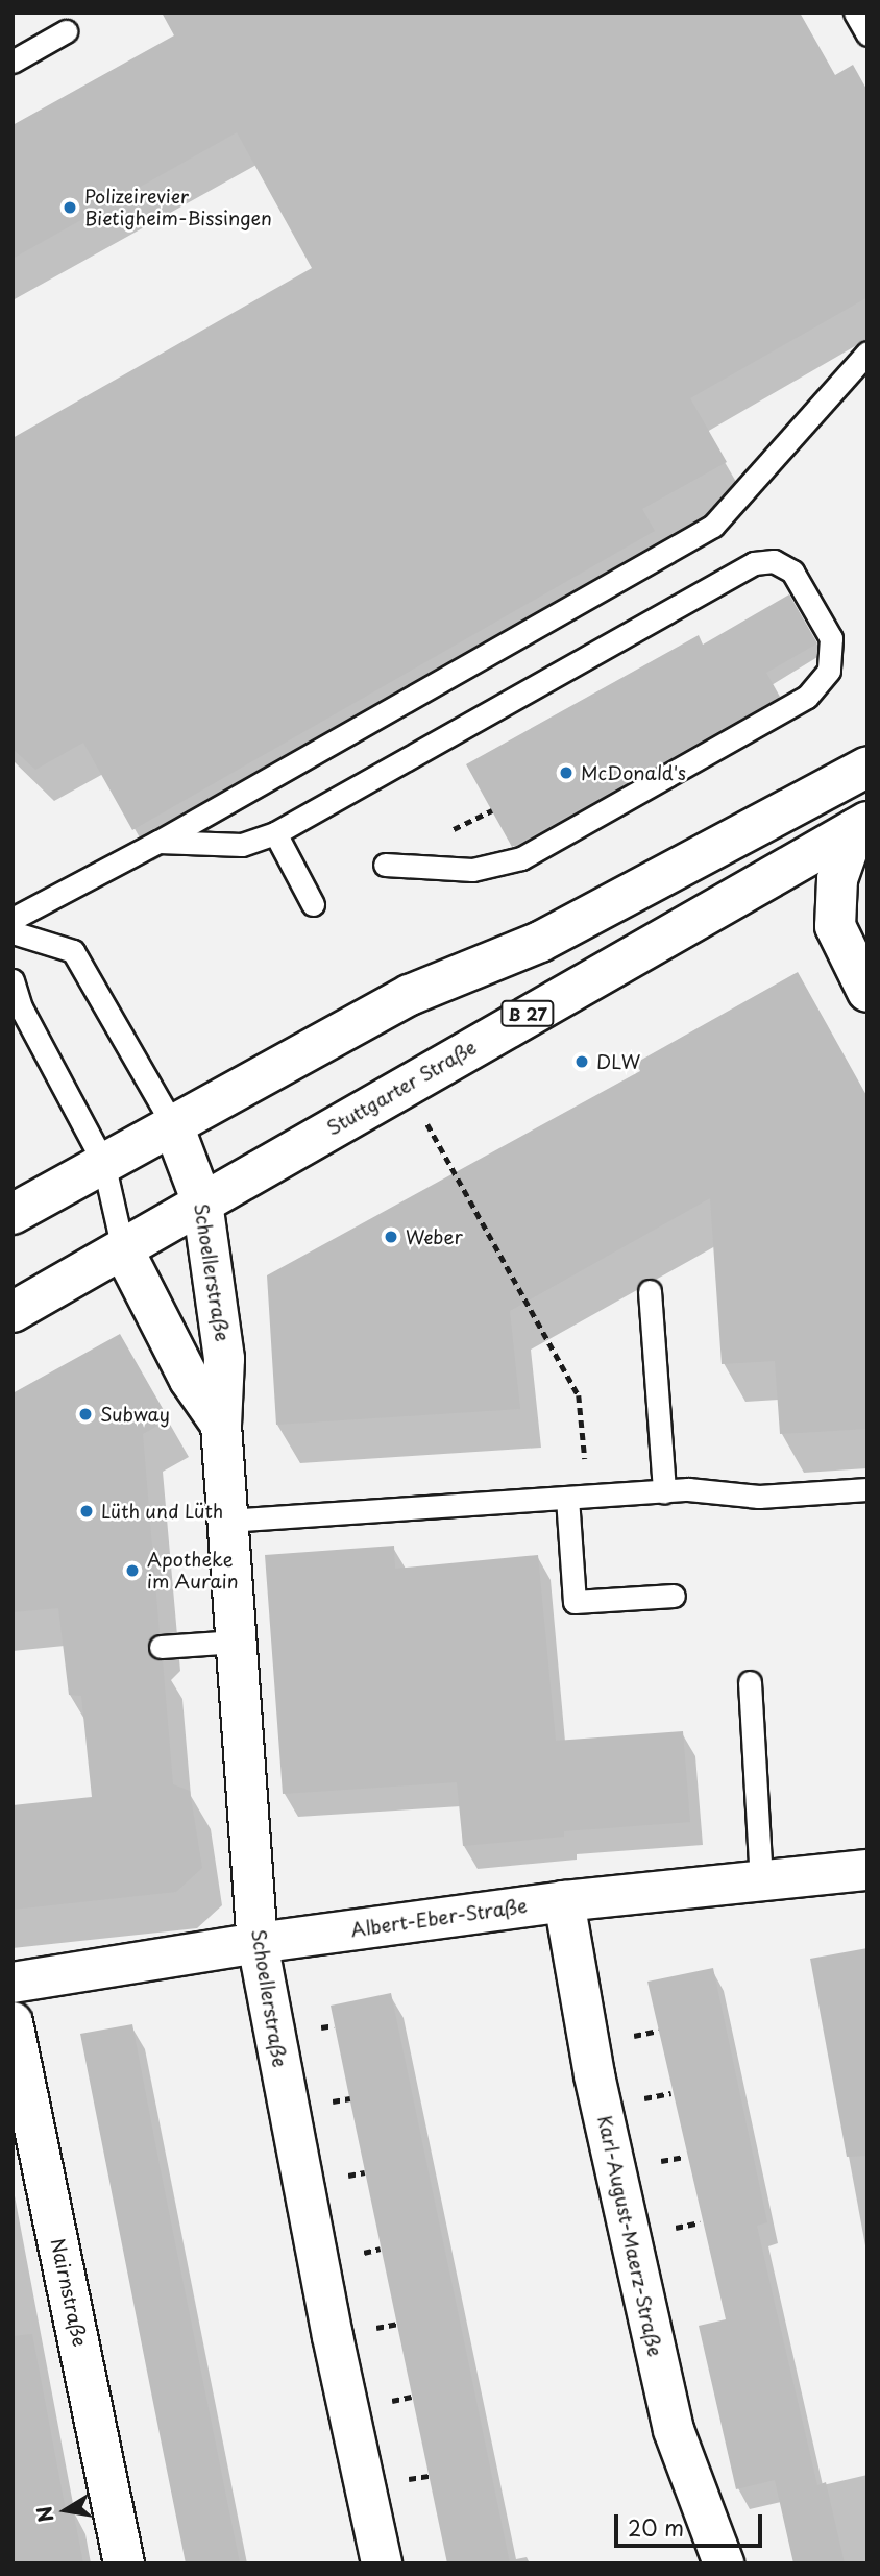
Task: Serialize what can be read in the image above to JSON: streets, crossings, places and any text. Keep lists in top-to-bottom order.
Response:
{
  "streets": {
    "street": [
      "B 27",
      "Stuttgarter Straße",
      "Schoellerstraße",
      "Albert-Eber-Straße",
      "Karl-August-Maerz-Straße",
      "Nairnstraße"
    ]
  },
  "crossings": [
    ["Stuttgarter Straße", "Schoellerstraße"],
    ["Schoellerstraße", "Albert-Eber-Straße"],
    ["Albert-Eber-Straße", "Karl-August-Maerz-Straße"]
  ],
  "places": [
    "Polizeirevier Bietigheim-Bissingen",
    "McDonald's",
    "DLW",
    "Weber",
    "Subway",
    "Lüth und Lüth",
    "Apotheke im Aurain"
  ],
  "scale_bar": "20 m",
  "north": "left"
}
